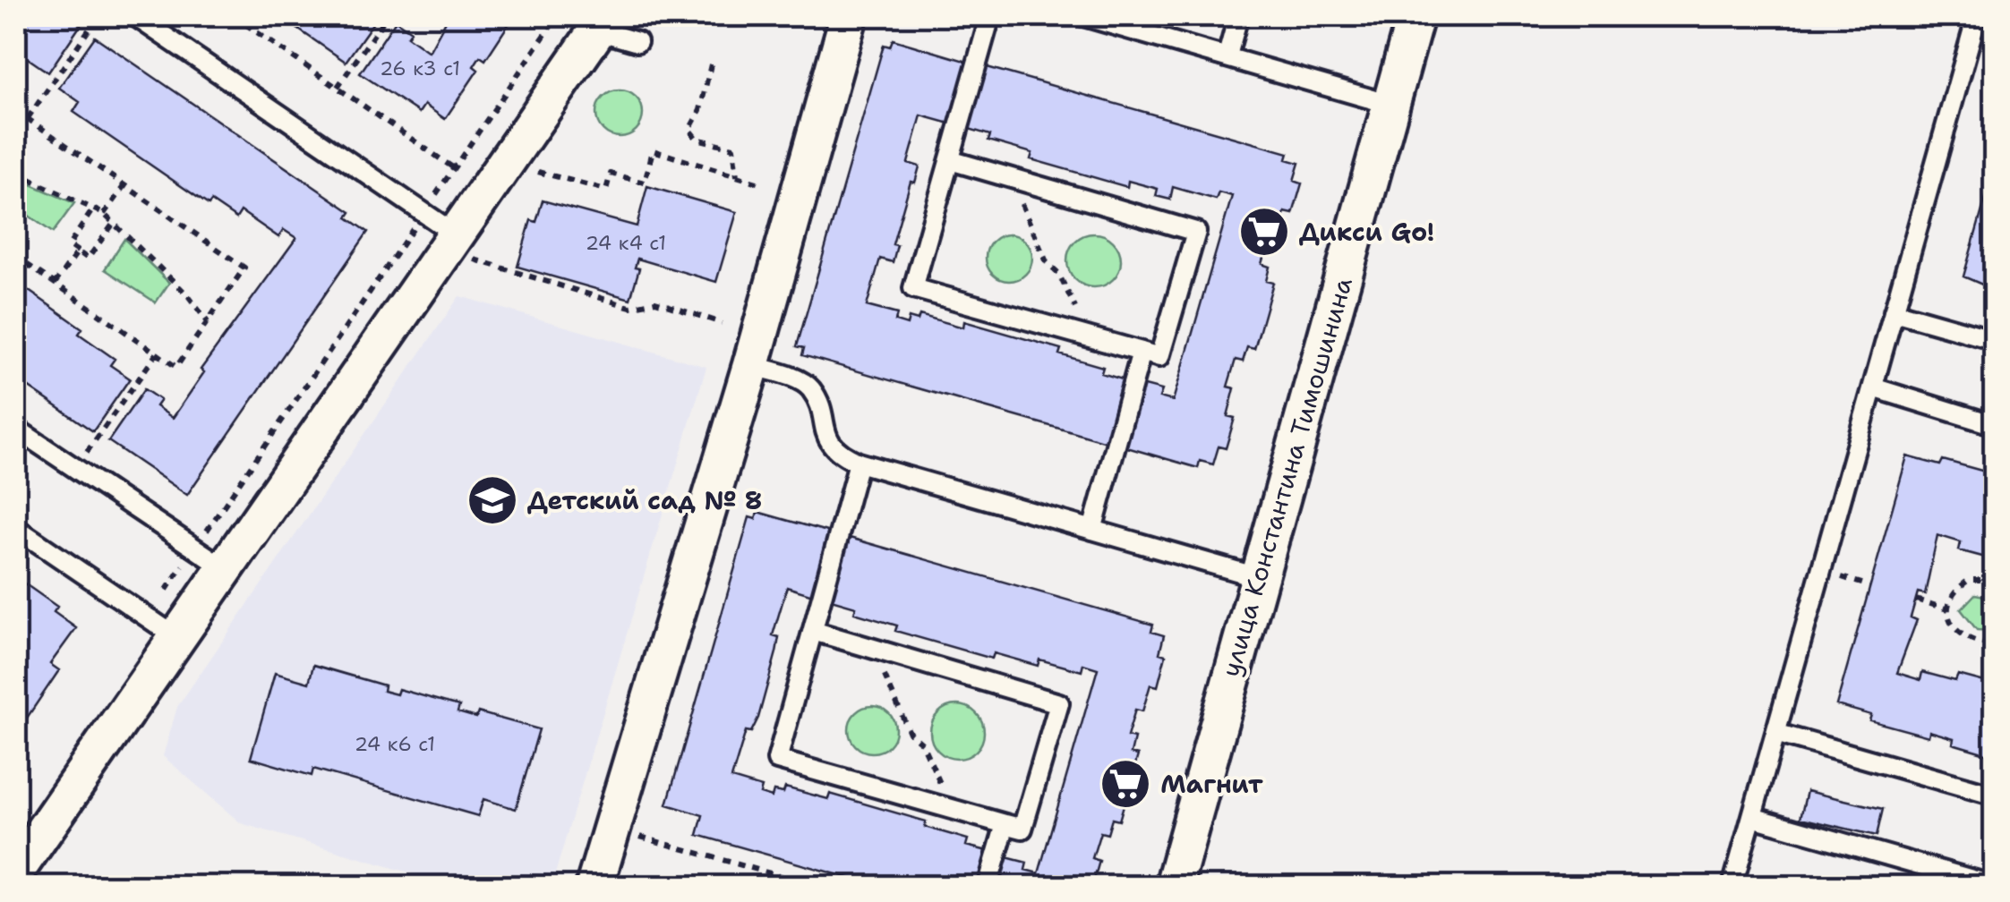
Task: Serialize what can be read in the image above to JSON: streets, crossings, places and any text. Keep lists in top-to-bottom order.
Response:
{
  "streets": {
    "street": ["улица Константина Тимошинина"]
  },
  "places": {
    "supermarket": ["Дикси Go!", "Магнит"],
    "school or university": ["Детский сад № 8"]
  },
  "house_numbers": ["26 к3 с1", "24 к4 с1", "24 к6 с1"]
}
